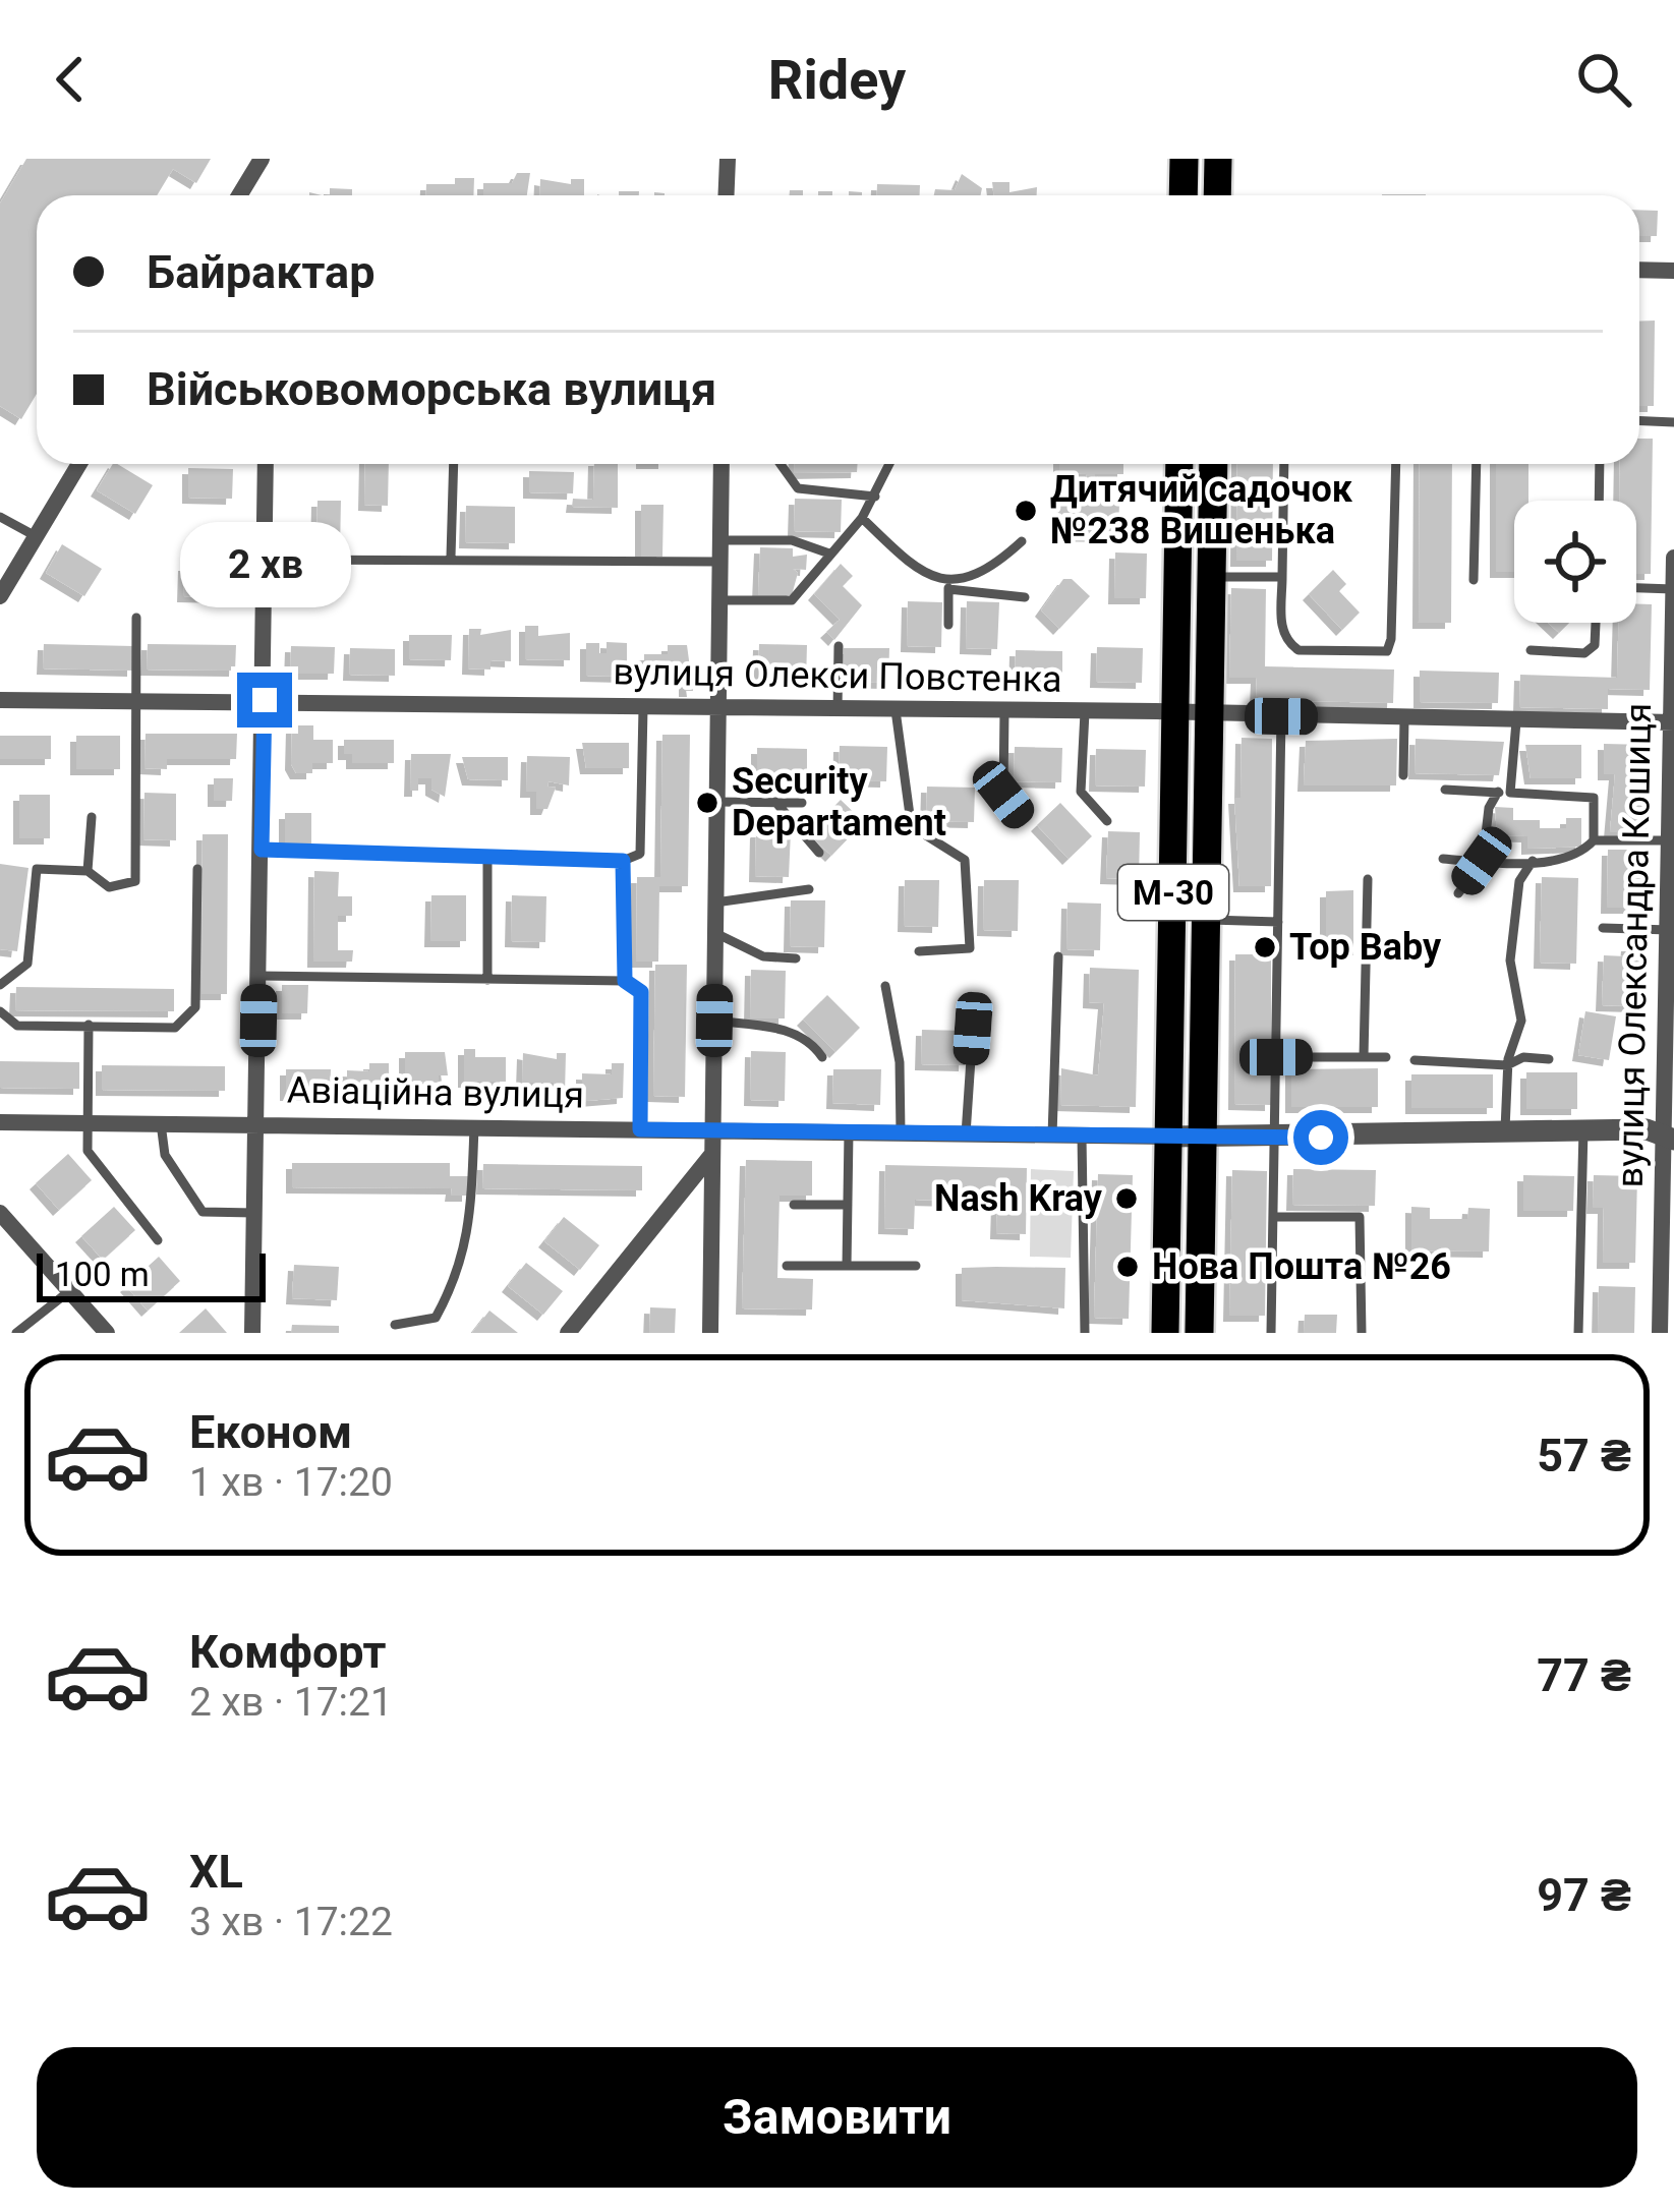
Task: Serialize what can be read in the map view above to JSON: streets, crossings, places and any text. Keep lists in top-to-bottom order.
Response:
{
  "streets": {
    "highway": ["М-30"],
    "street": ["вулиця Олекси Повстенка", "вулиця Олександра Кошиця", "Авіаційна вулиця"]
  },
  "crossings": [
    ["вулиця Олекси Повстенка", "М-30"],
    ["вулиця Олекси Повстенка", "вулиця Олександра Кошиця"],
    ["М-30", "Авіаційна вулиця"],
    ["вулиця Олександра Кошиця", "Авіаційна вулиця"]
  ],
  "places": [
    "Дитячий садочок №238 Вишенька",
    "Security Departament",
    "Top Baby",
    "Nash Kray",
    "Нова Пошта №26"
  ],
  "scale_bar": "100 m",
  "page": {
    "header": "Ridey",
    "banner": ["Байрактар", "Військовоморська вулиця"],
    "bubble": "2 хв",
    "scale": "100 m",
    "list": [
      {
        "name": "Економ",
        "note": "1 хв · 17:20",
        "value": "57 ₴"
      },
      {
        "name": "Комфорт",
        "note": "2 хв · 17:21",
        "value": "77 ₴"
      },
      {
        "name": "XL",
        "note": "3 хв · 17:22",
        "value": "97 ₴"
      }
    ],
    "buttons": "Замовити"
  }
}
